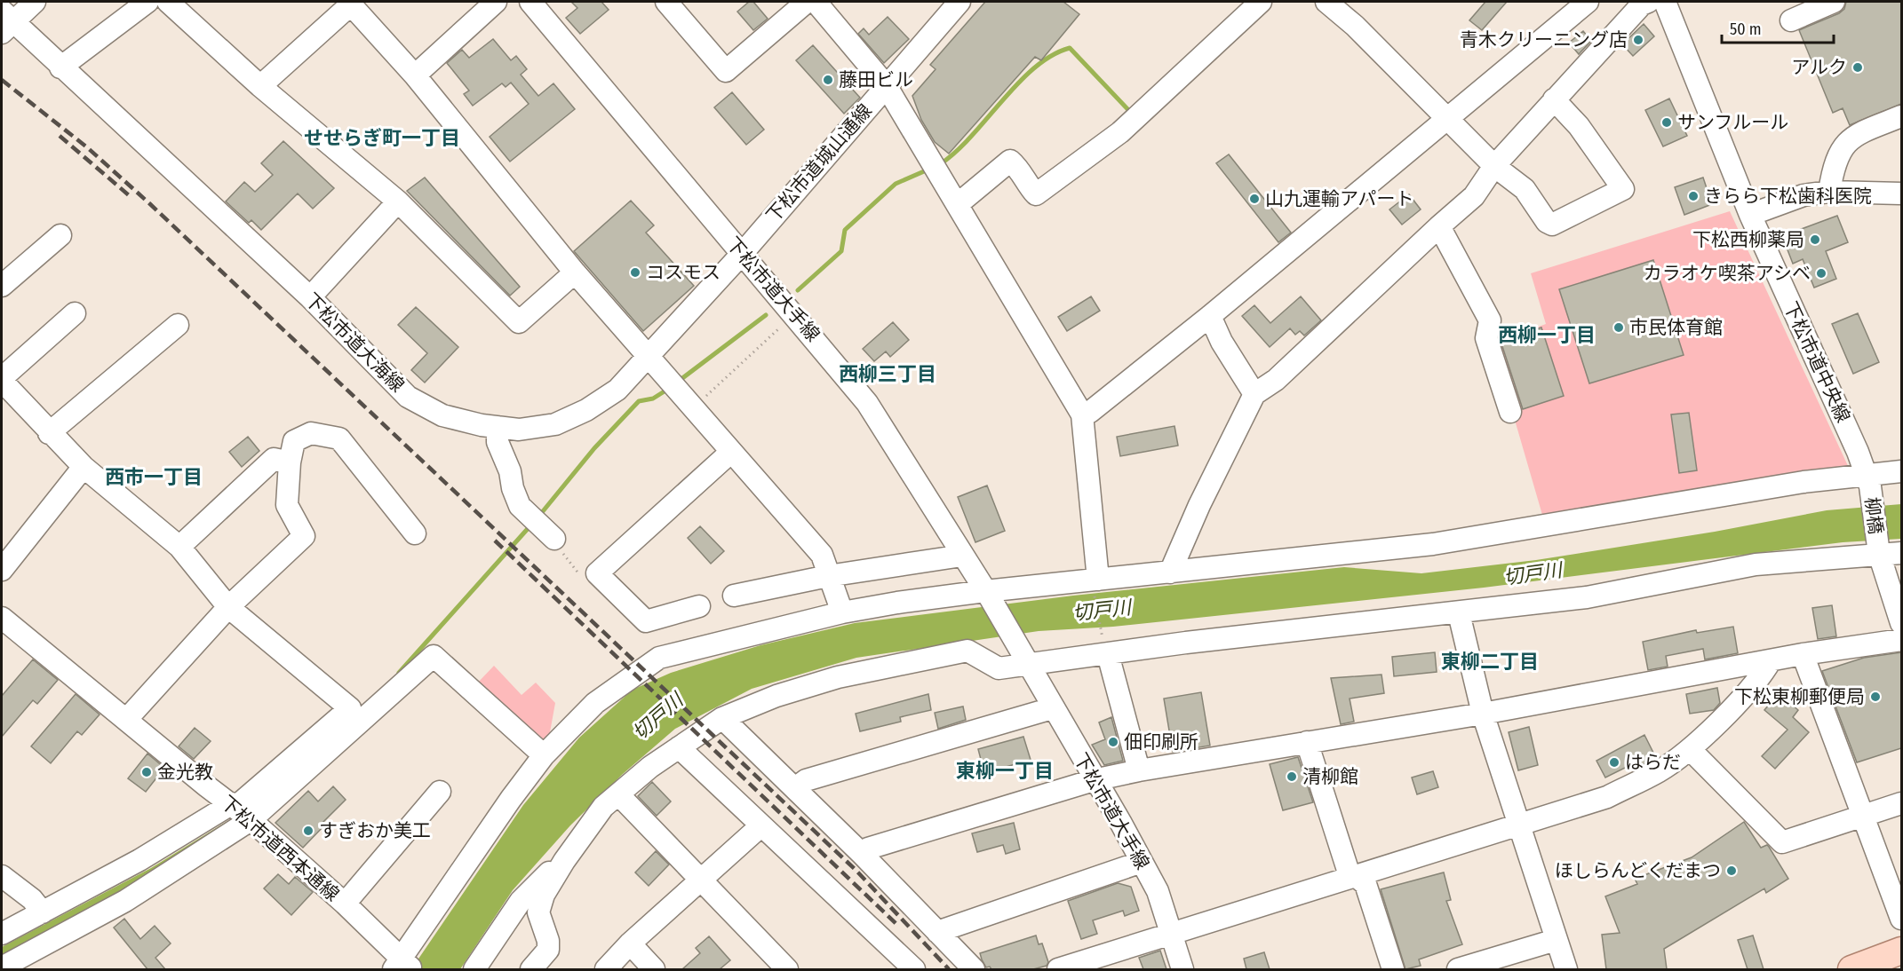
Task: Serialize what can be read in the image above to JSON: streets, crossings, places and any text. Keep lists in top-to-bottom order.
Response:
{
  "streets": {
    "street": [
      "下松市道城山通線",
      "下松市道大手線",
      "下松市道大海線",
      "下松市道中央線",
      "柳橋",
      "下松市道西本通線"
    ]
  },
  "crossings": [
    ["下松市道城山通線", "下松市道大手線"],
    ["下松市道城山通線", "下松市道大海線"],
    ["下松市道大手線", "下松市道大海線"],
    ["下松市道中央線", "柳橋"]
  ],
  "districts": [
    "せせらぎ町一丁目",
    "西柳一丁目",
    "西柳三丁目",
    "西市一丁目",
    "東柳二丁目",
    "東柳一丁目"
  ],
  "water": ["切戸川"],
  "places": [
    "青木クリーニング店",
    "アルク",
    "藤田ビル",
    "サンフルール",
    "きらら下松歯科医院",
    "山九運輸アパート",
    "下松西柳薬局",
    "コスモス",
    "カラオケ喫茶アシベ",
    "市民体育館",
    "下松東柳郵便局",
    "佃印刷所",
    "はらだ",
    "金光教",
    "清柳館",
    "すぎおか美工",
    "ほしらんどくだまつ"
  ],
  "scale_bar": "50 m"
}
